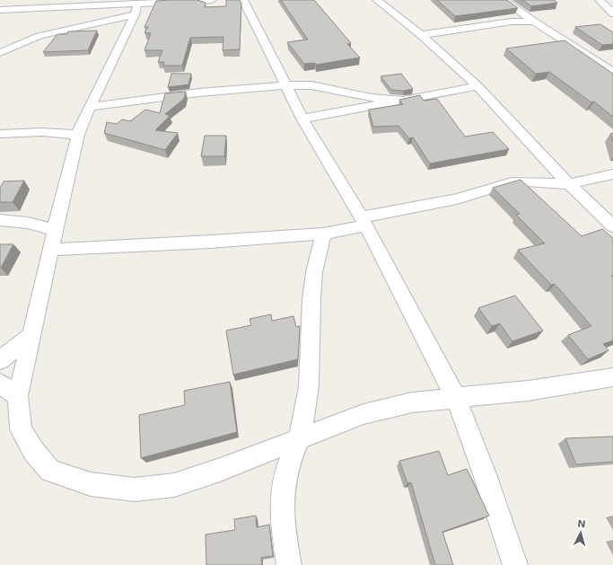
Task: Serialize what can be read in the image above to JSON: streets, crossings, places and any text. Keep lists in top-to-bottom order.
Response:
{
  "north": "top"
}
